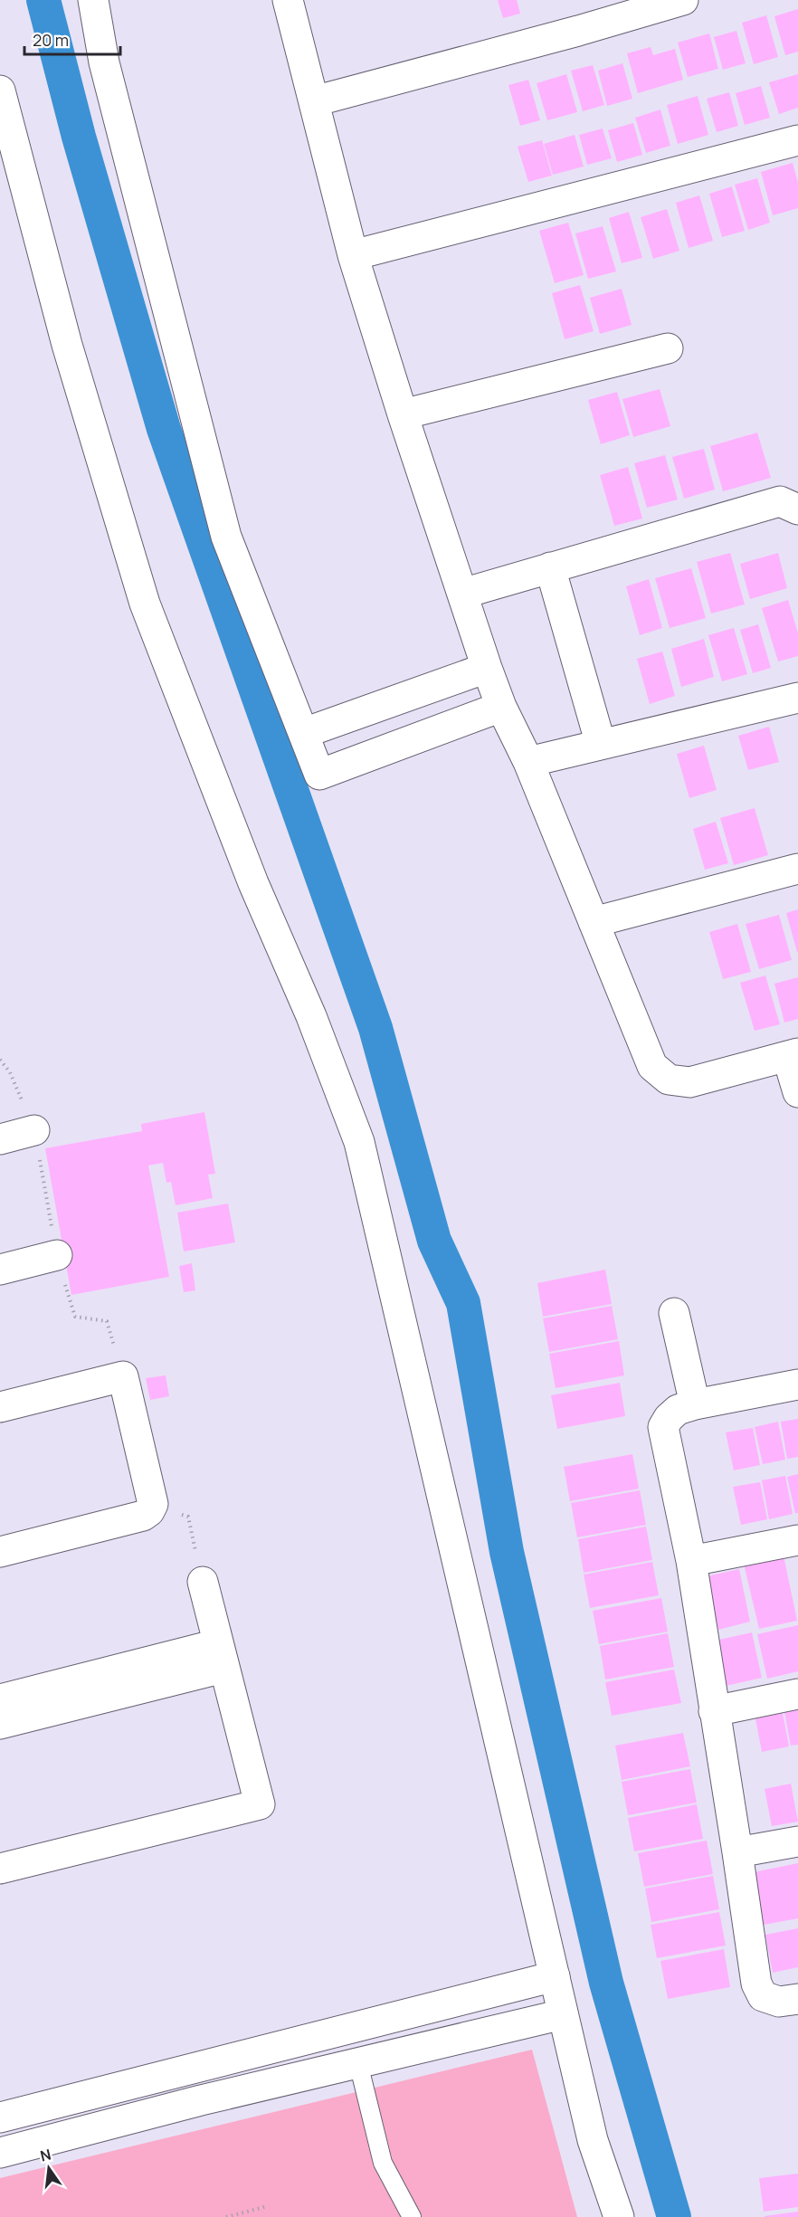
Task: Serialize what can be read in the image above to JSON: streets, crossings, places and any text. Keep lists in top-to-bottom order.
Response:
{
  "scale_bar": "20 m",
  "north": "top"
}
